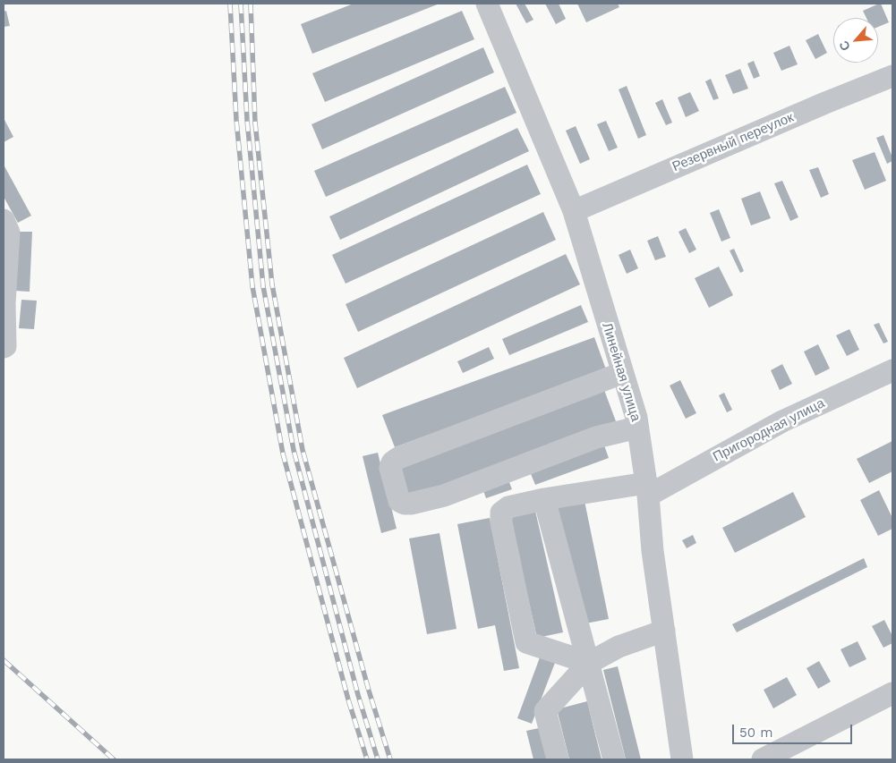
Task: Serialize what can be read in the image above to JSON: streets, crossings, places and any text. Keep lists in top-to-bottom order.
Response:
{
  "streets": {
    "street": ["Резервный переулок", "Линейная улица", "Пригородная улица"]
  },
  "crossings": [
    ["Резервный переулок", "Линейная улица"],
    ["Линейная улица", "Пригородная улица"]
  ],
  "scale_bar": "50 m",
  "north": "bottom left"
}
